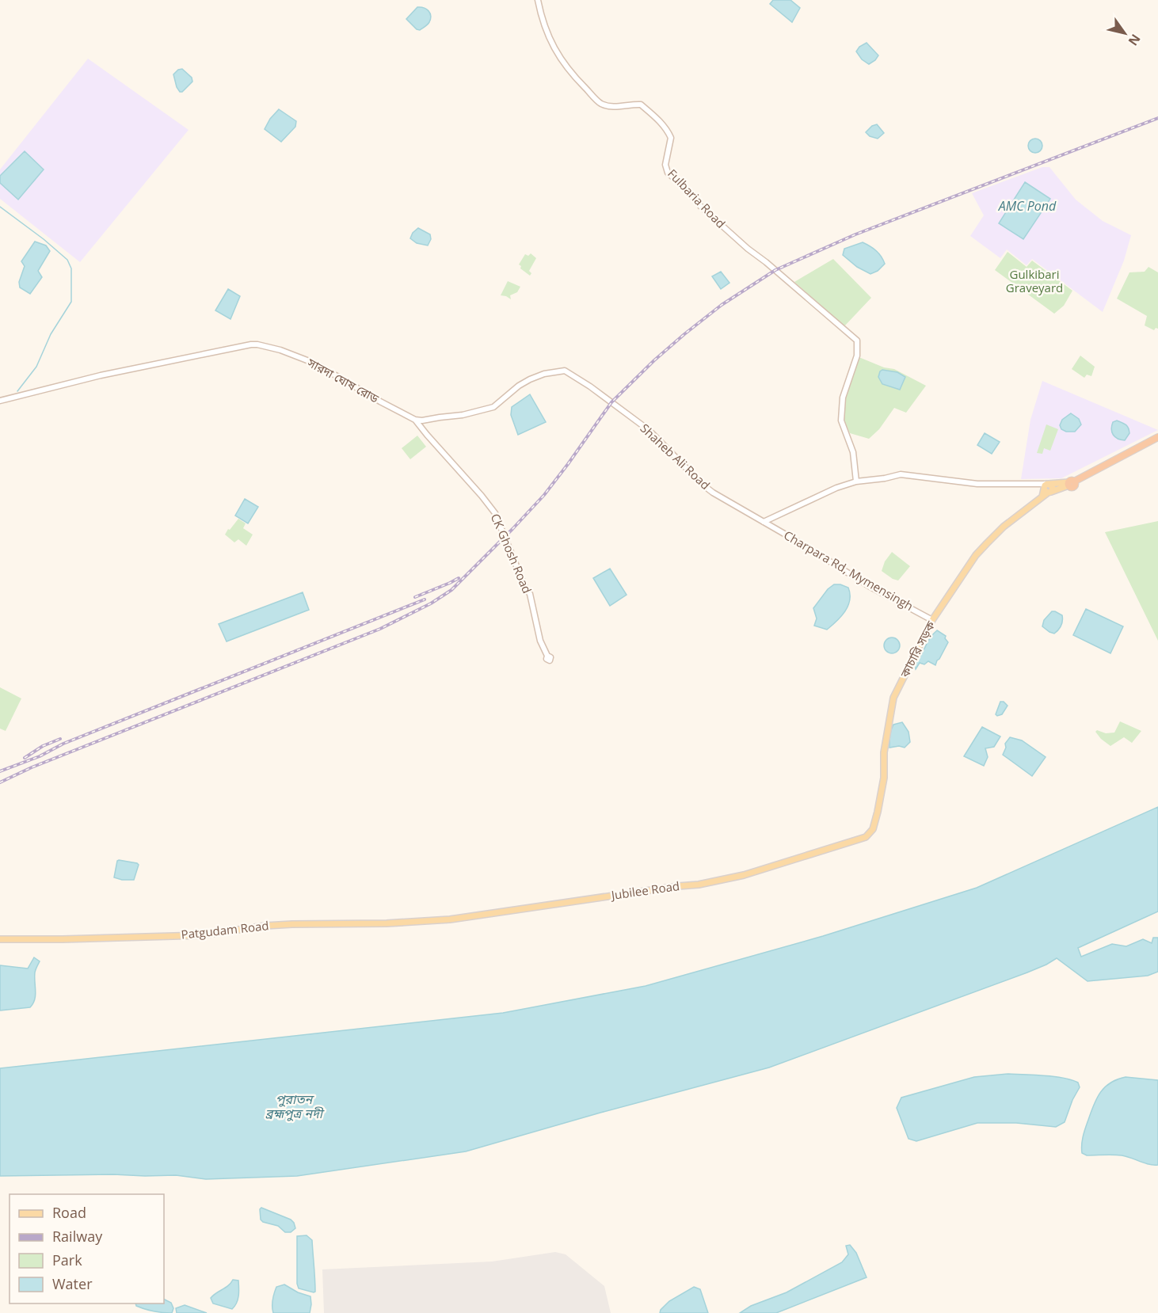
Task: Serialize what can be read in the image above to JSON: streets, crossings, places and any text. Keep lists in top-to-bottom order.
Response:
{
  "streets": {
    "main road": [
      "Fulbaria Road",
      "সারদা ঘোষ রোড",
      "Shaheb Ali Road",
      "CK Ghosh Road",
      "Charpara Rd, Mymensingh",
      "কাচারি সড়ক",
      "Jubilee Road",
      "Patgudam Road"
    ]
  },
  "crossings": [
    ["সারদা ঘোষ রোড", "Shaheb Ali Road"],
    ["সারদা ঘোষ রোড", "CK Ghosh Road"],
    ["Shaheb Ali Road", "CK Ghosh Road"],
    ["Shaheb Ali Road", "Charpara Rd, Mymensingh"],
    ["Charpara Rd, Mymensingh", "কাচারি সড়ক"],
    ["কাচারি সড়ক", "Jubilee Road"],
    ["Jubilee Road", "Patgudam Road"]
  ],
  "water": ["AMC Pond", "পুরাতন ব্রহ্মপুত্র নদী"],
  "parks": ["Gulkibari Graveyard"],
  "legend": [
    "Road",
    "Railway",
    "Park",
    "Water"
  ],
  "north": "bottom right"
}
